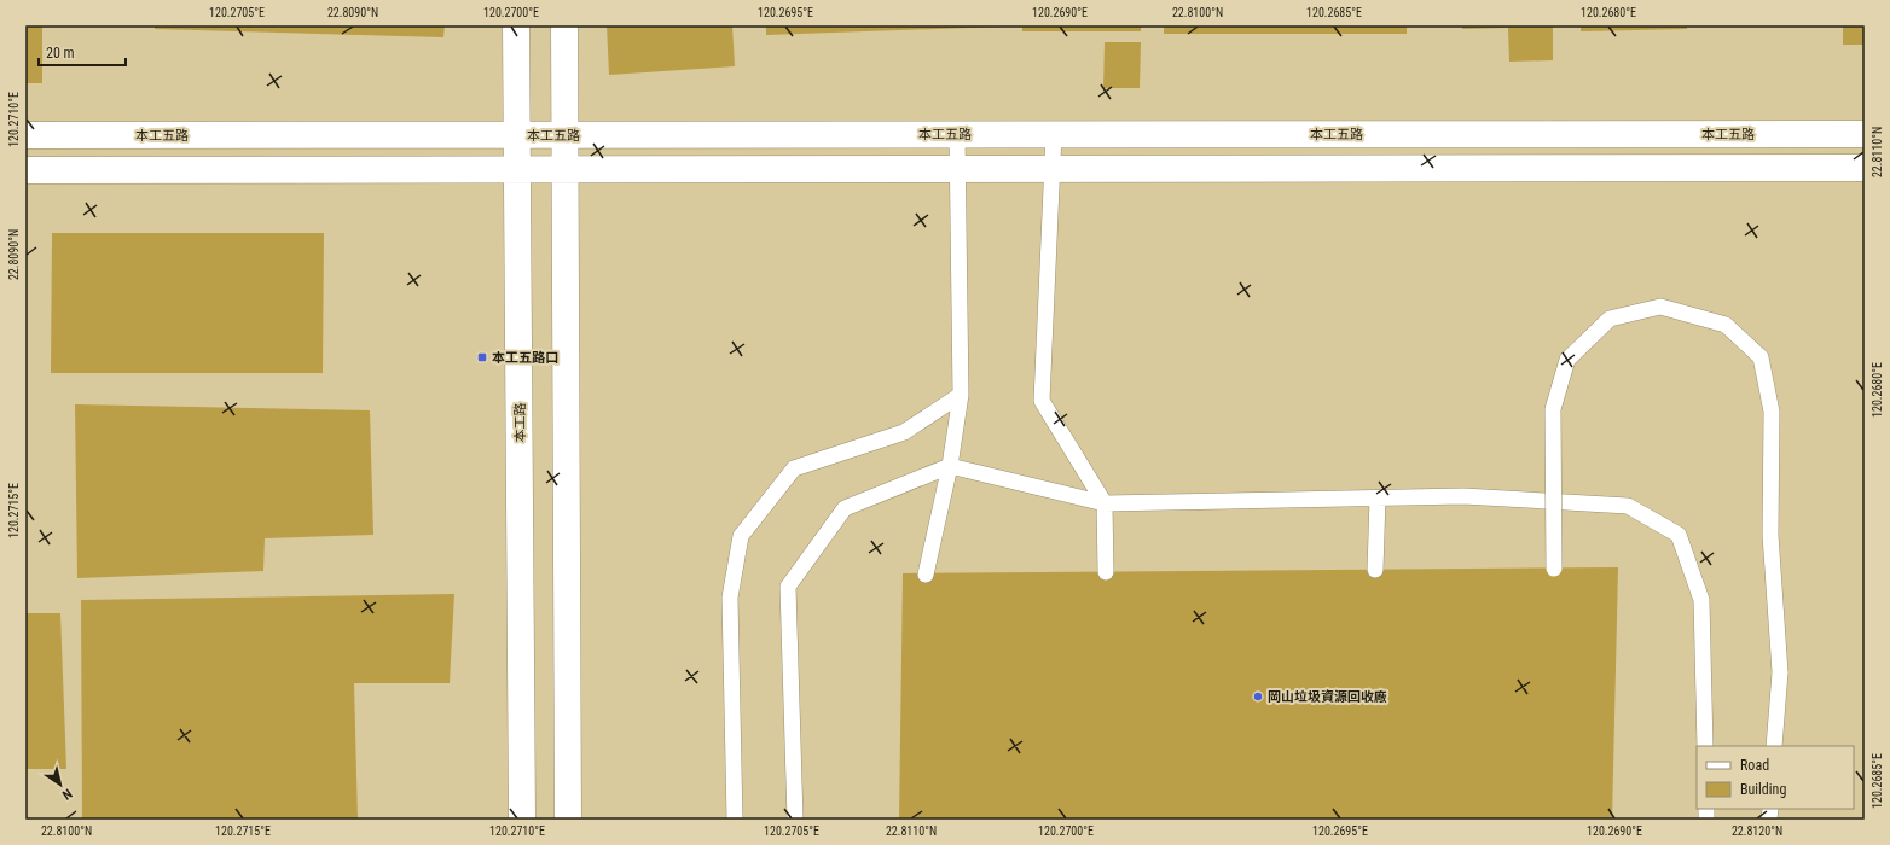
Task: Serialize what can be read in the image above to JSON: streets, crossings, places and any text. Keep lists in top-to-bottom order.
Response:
{
  "streets": {
    "street": ["本工五路", "本工路"]
  },
  "crossings": [
    ["本工五路", "本工路"]
  ],
  "places": {
    "transit": ["本工五路口"],
    "other": ["岡山垃圾資源回收廠"]
  },
  "legend": ["Road", "Building"],
  "scale_bar": "20 m",
  "north": "bottom right",
  "coordinates": [
    "120.2705°E",
    "22.8090°N",
    "120.2700°E",
    "120.2695°E",
    "120.2690°E",
    "22.8100°N",
    "120.2685°E",
    "120.2680°E",
    "120.2710°E",
    "22.8110°N",
    "120.2715°E",
    "22.8120°N"
  ]
}
